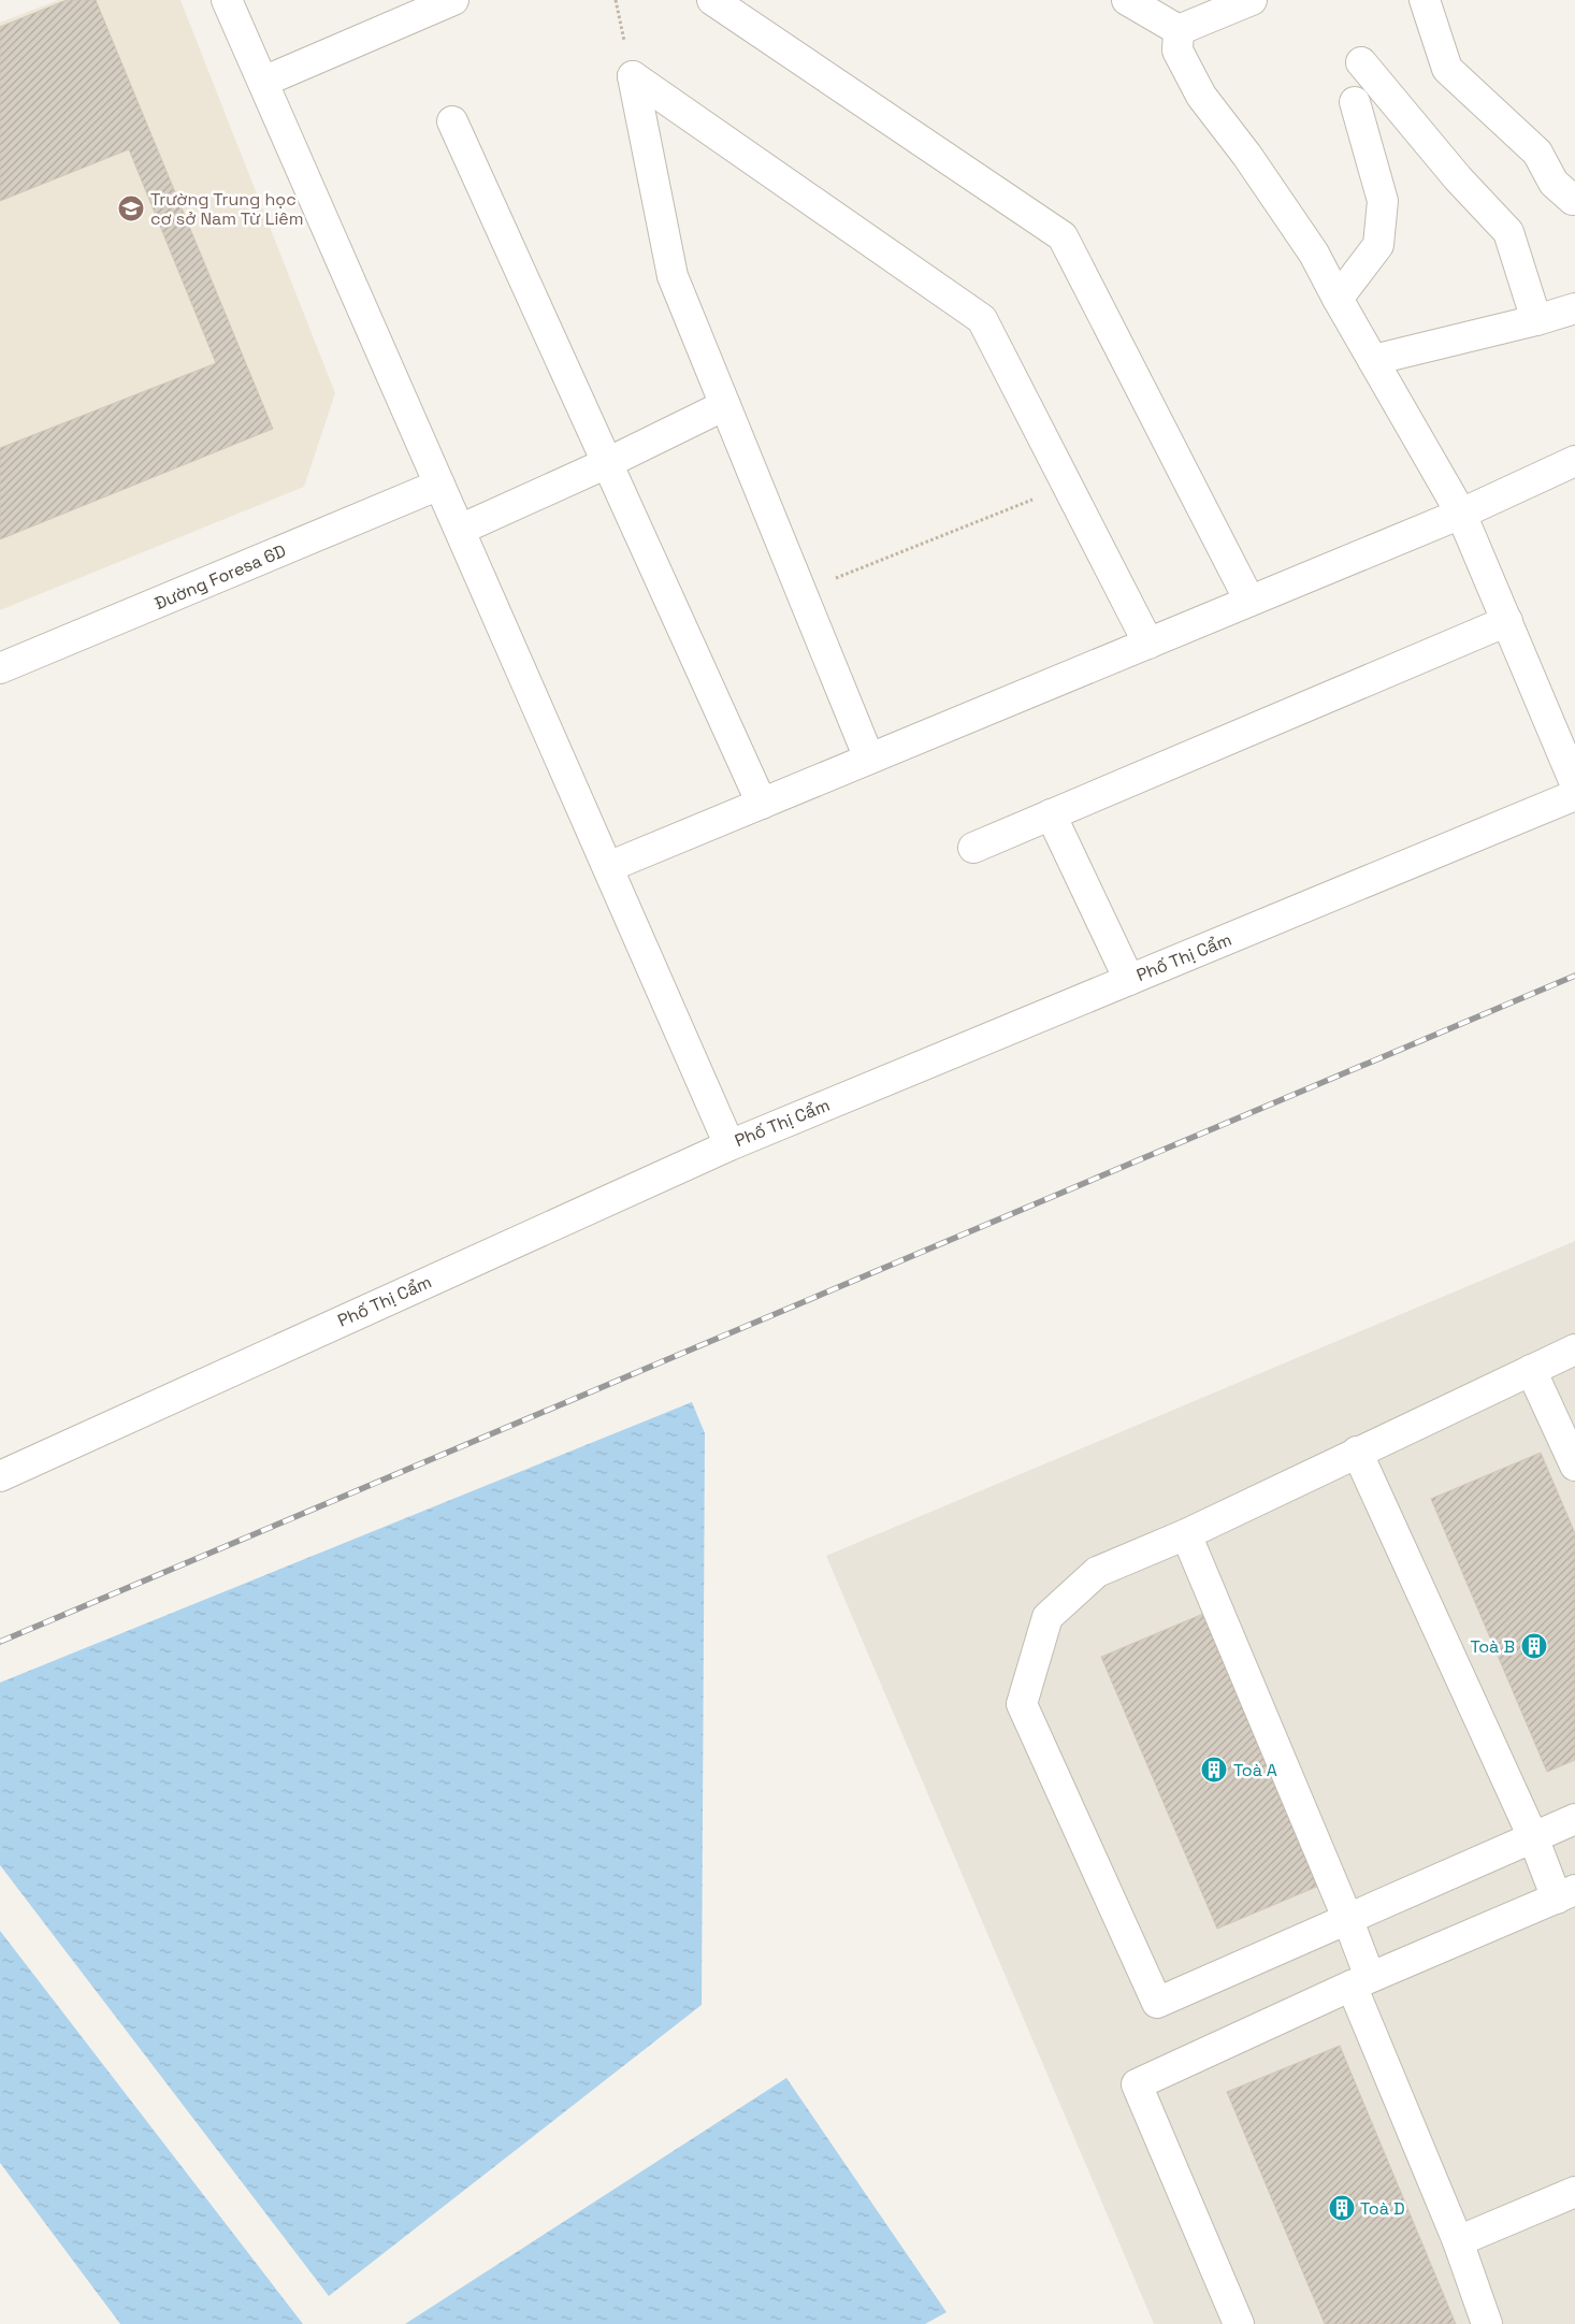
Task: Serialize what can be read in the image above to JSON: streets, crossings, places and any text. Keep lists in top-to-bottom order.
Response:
{
  "streets": {
    "street": ["Đường Foresa 6D", "Phố Thị Cẩm"]
  },
  "places": {
    "school or university": ["Trường Trung học cơ sở Nam Từ Liêm"],
    "building": ["Toà B", "Toà A", "Toà D"]
  }
}
